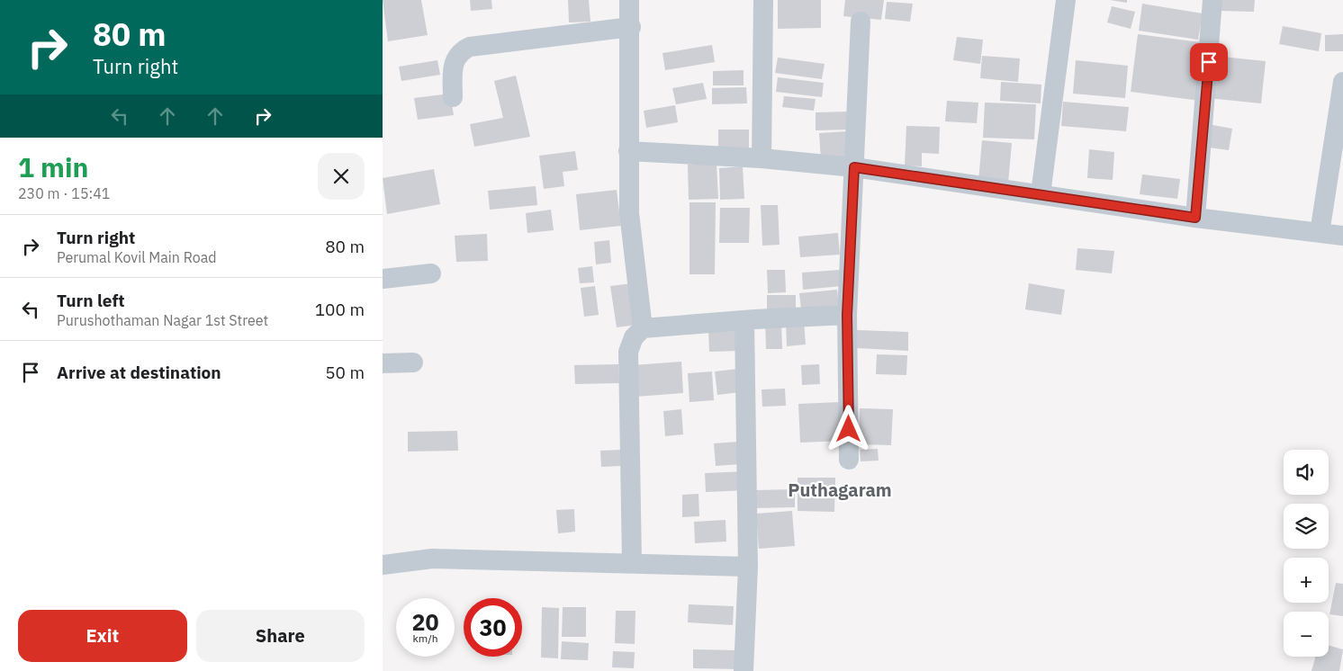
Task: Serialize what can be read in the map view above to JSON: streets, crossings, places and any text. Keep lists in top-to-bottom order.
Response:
{
  "districts": ["Puthagaram"],
  "page": {
    "turn": ["80 m", "Turn right"],
    "heading": ["1 min", "230 m · 15:41"],
    "list": [
      {
        "name": "Turn right",
        "note": "Perumal Kovil Main Road",
        "value": "80 m"
      },
      {
        "name": "Turn left",
        "note": "Purushothaman Nagar 1st Street",
        "value": "100 m"
      },
      {
        "name": "Arrive at destination",
        "value": "50 m"
      }
    ],
    "map_buttons": ["+", "−"],
    "speed": "20 km/h",
    "limit": "30",
    "buttons": ["Exit", "Share"]
  }
}
